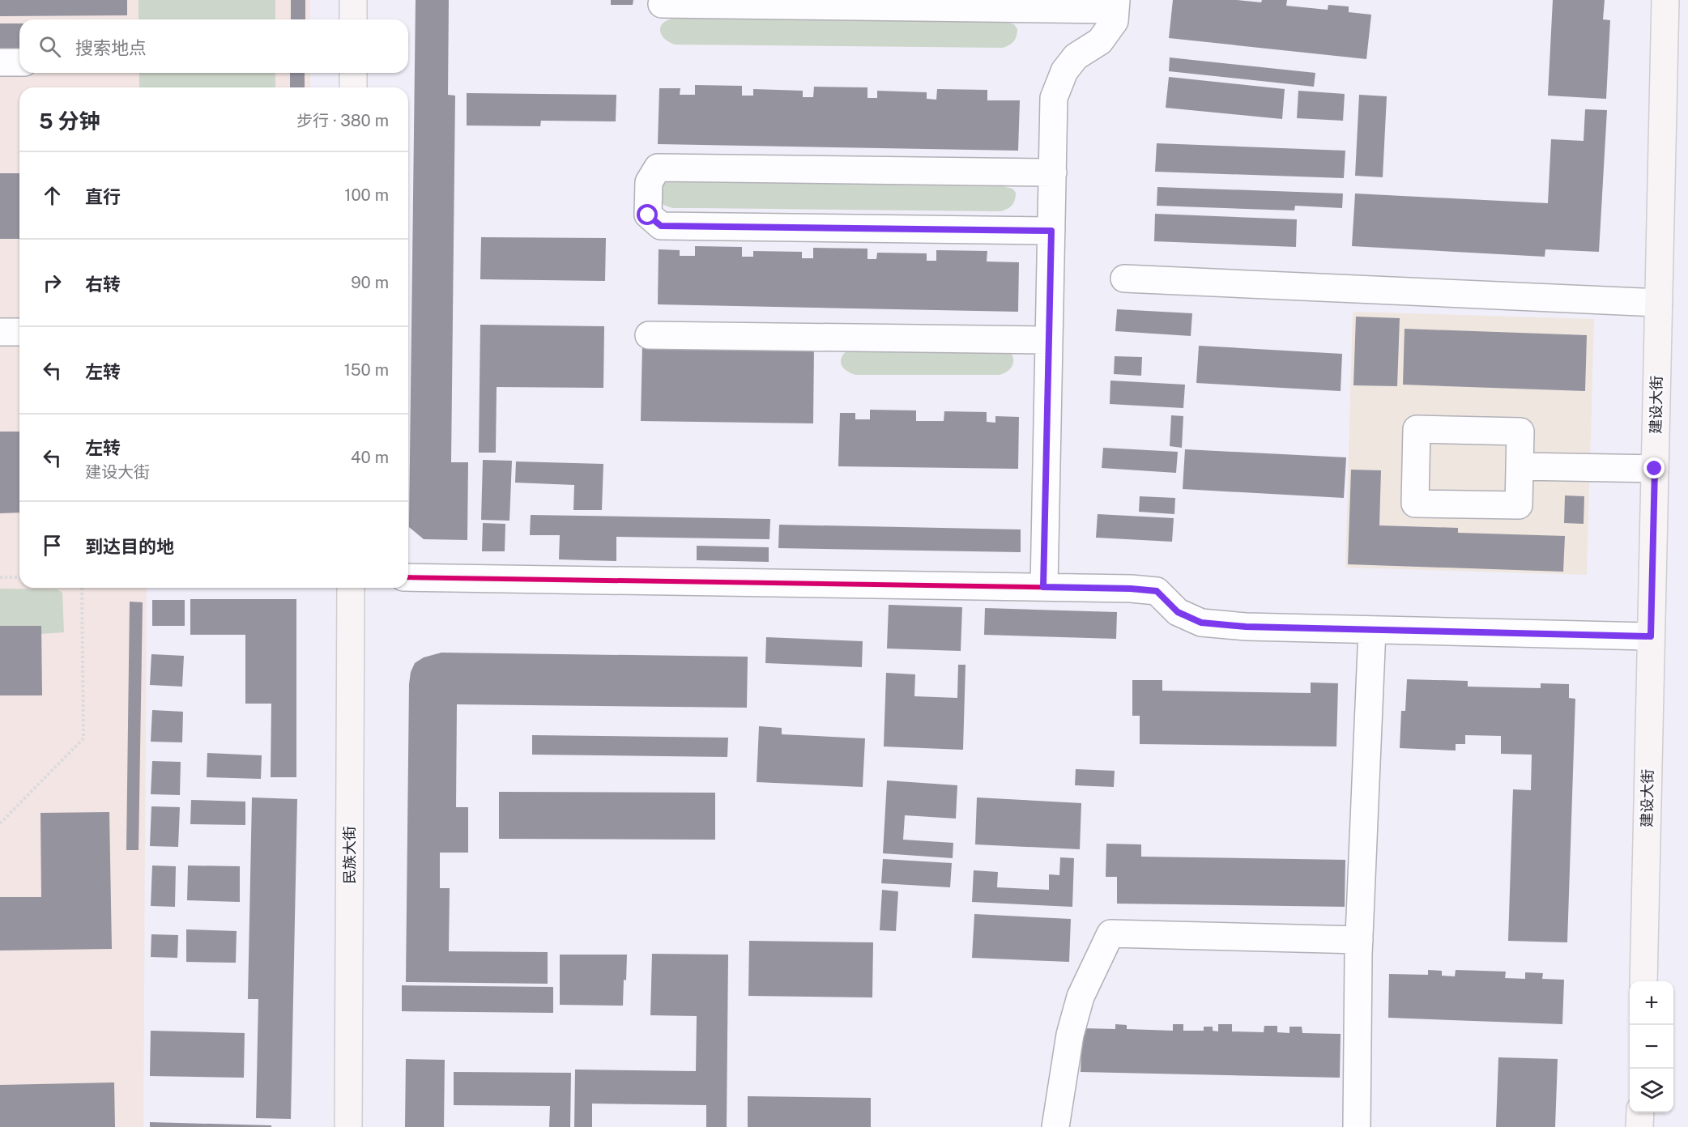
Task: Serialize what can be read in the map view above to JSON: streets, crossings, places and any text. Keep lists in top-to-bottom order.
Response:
{
  "streets": {
    "main road": ["建设大街", "民族大街"]
  },
  "page": {
    "search": "搜索地点",
    "heading": ["5 分钟", "步行 · 380 m"],
    "list": [
      ["直行", "100 m"],
      ["右转", "90 m"],
      ["左转", "150 m"],
      ["左转", "建设大街", "40 m"],
      "到达目的地"
    ],
    "map_buttons": ["+", "−"]
  }
}
